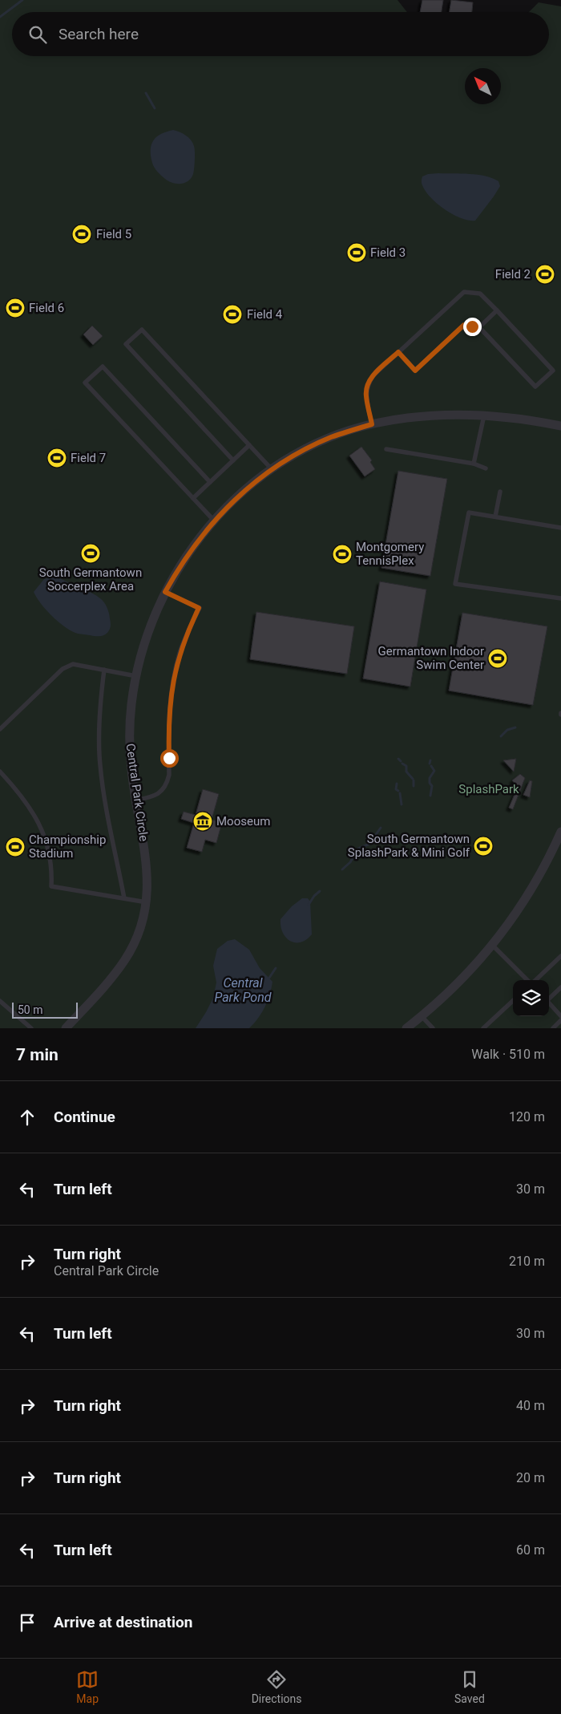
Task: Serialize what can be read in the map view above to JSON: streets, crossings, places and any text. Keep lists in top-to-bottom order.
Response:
{
  "streets": {
    "street": ["Central Park Circle"]
  },
  "water": ["Central Park Pond"],
  "parks": ["SplashPark"],
  "places": {
    "sports": [
      "Field 5",
      "Field 3",
      "Field 2",
      "Field 6",
      "Field 4",
      "Field 7",
      "South Germantown Soccerplex Area",
      "Montgomery TennisPlex",
      "Germantown Indoor Swim Center",
      "South Germantown SplashPark & Mini Golf",
      "Championship Stadium"
    ],
    "museum": ["Mooseum"]
  },
  "scale_bar": "50 m",
  "north": "top left",
  "page": {
    "search": "Search here",
    "scale": "50 m",
    "heading": ["7 min", "Walk · 510 m"],
    "list": [
      ["Continue", "120 m"],
      ["Turn left", "30 m"],
      ["Turn right", "Central Park Circle", "210 m"],
      ["Turn left", "30 m"],
      ["Turn right", "40 m"],
      ["Turn right", "20 m"],
      ["Turn left", "60 m"],
      "Arrive at destination"
    ],
    "nav": ["Map", "Directions", "Saved"]
  }
}
